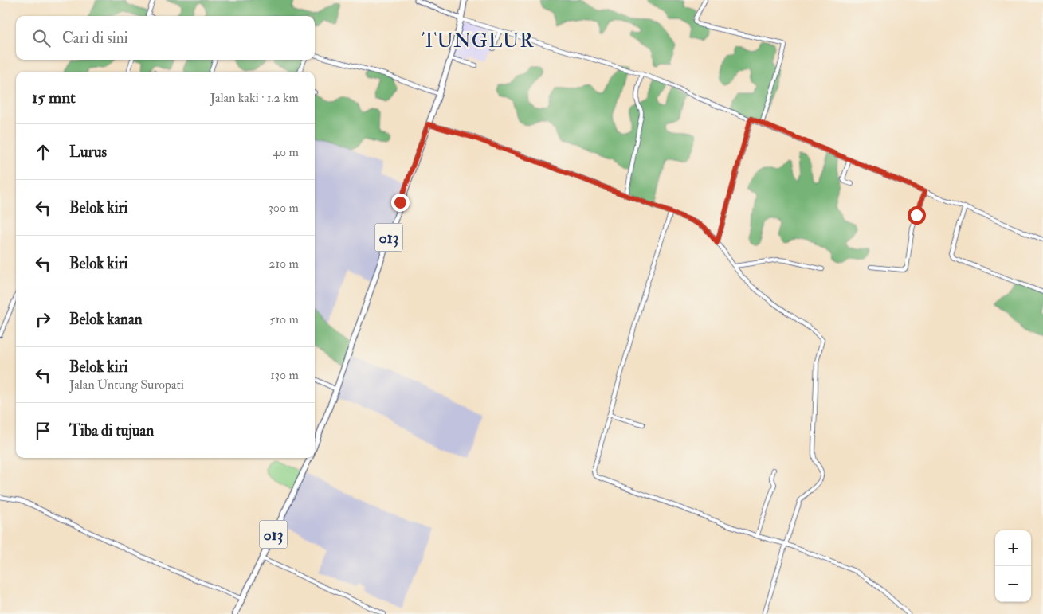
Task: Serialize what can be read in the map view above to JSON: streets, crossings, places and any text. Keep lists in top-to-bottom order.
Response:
{
  "streets": {
    "main road": ["013"]
  },
  "districts": ["TUNGLUR"],
  "page": {
    "search": "Cari di sini",
    "heading": ["15 mnt", "Jalan kaki · 1.2 km"],
    "list": [
      ["Lurus", "40 m"],
      ["Belok kiri", "300 m"],
      ["Belok kiri", "210 m"],
      ["Belok kanan", "510 m"],
      ["Belok kiri", "Jalan Untung Suropati", "130 m"],
      "Tiba di tujuan"
    ],
    "map_buttons": ["+", "−"]
  }
}
